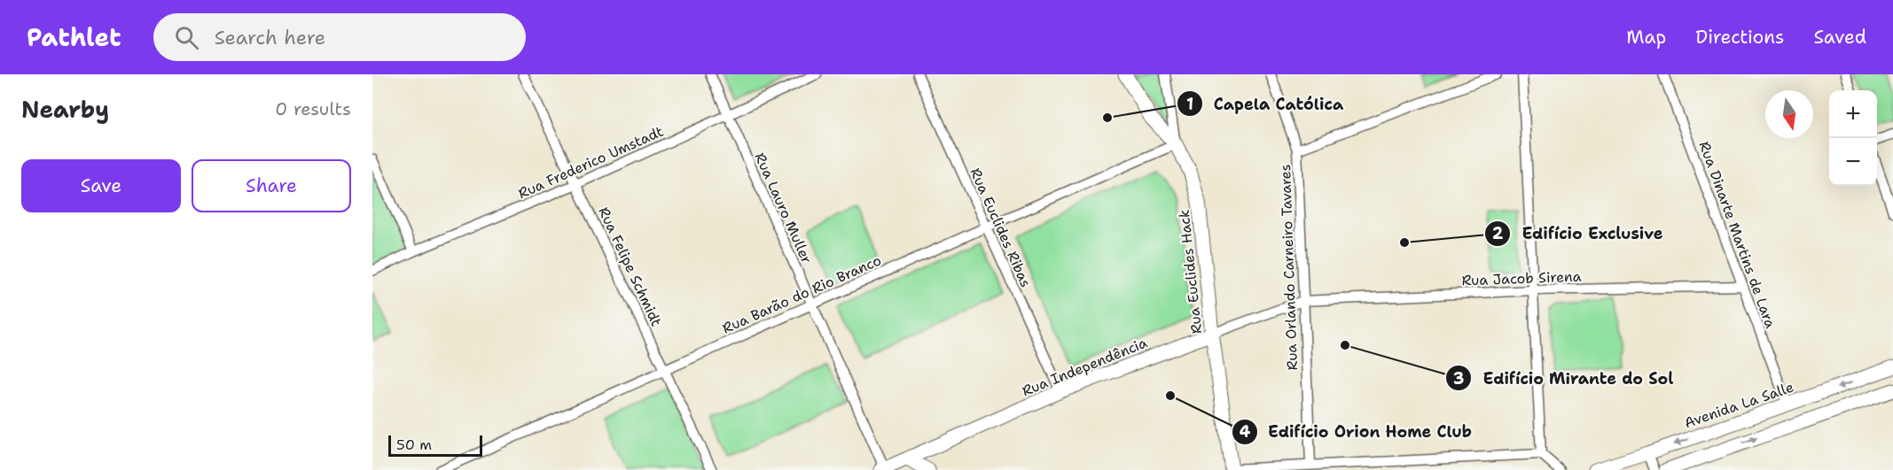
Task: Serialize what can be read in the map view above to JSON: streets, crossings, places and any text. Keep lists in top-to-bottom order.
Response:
{
  "streets": {
    "street": [
      "Rua Frederico Umstadt",
      "Rua Lauro Muller",
      "Rua Euclides Ribas",
      "Rua Dinarte Martins de Lara",
      "Rua Felipe Schmidt",
      "Rua Orlando Carneiro Tavares",
      "Rua Euclides Hack",
      "Rua Jacob Sirena",
      "Rua Barão do Rio Branco",
      "Rua Independência",
      "Avenida La Salle"
    ]
  },
  "crossings": [
    ["Rua Frederico Umstadt", "Rua Lauro Muller"],
    ["Rua Frederico Umstadt", "Rua Felipe Schmidt"],
    ["Rua Lauro Muller", "Rua Barão do Rio Branco"],
    ["Rua Lauro Muller", "Rua Independência"],
    ["Rua Euclides Ribas", "Rua Barão do Rio Branco"],
    ["Rua Euclides Ribas", "Rua Independência"],
    ["Rua Dinarte Martins de Lara", "Rua Jacob Sirena"],
    ["Rua Dinarte Martins de Lara", "Avenida La Salle"],
    ["Rua Felipe Schmidt", "Rua Barão do Rio Branco"],
    ["Rua Orlando Carneiro Tavares", "Rua Jacob Sirena"],
    ["Rua Orlando Carneiro Tavares", "Rua Independência"],
    ["Rua Euclides Hack", "Rua Barão do Rio Branco"],
    ["Rua Euclides Hack", "Rua Independência"],
    ["Rua Jacob Sirena", "Rua Independência"]
  ],
  "places": [
    "Capela Católica",
    "Edifício Exclusive",
    "Edifício Mirante do Sol",
    "Edifício Orion Home Club"
  ],
  "scale_bar": "50 m",
  "north": "bottom",
  "page": {
    "header": "Pathlet",
    "search": "Search here",
    "nav": ["Map", "Directions", "Saved"],
    "heading": ["Nearby", "0 results"],
    "map_buttons": ["+", "−"],
    "buttons": ["Save", "Share"],
    "scale": "50 m"
  }
}
